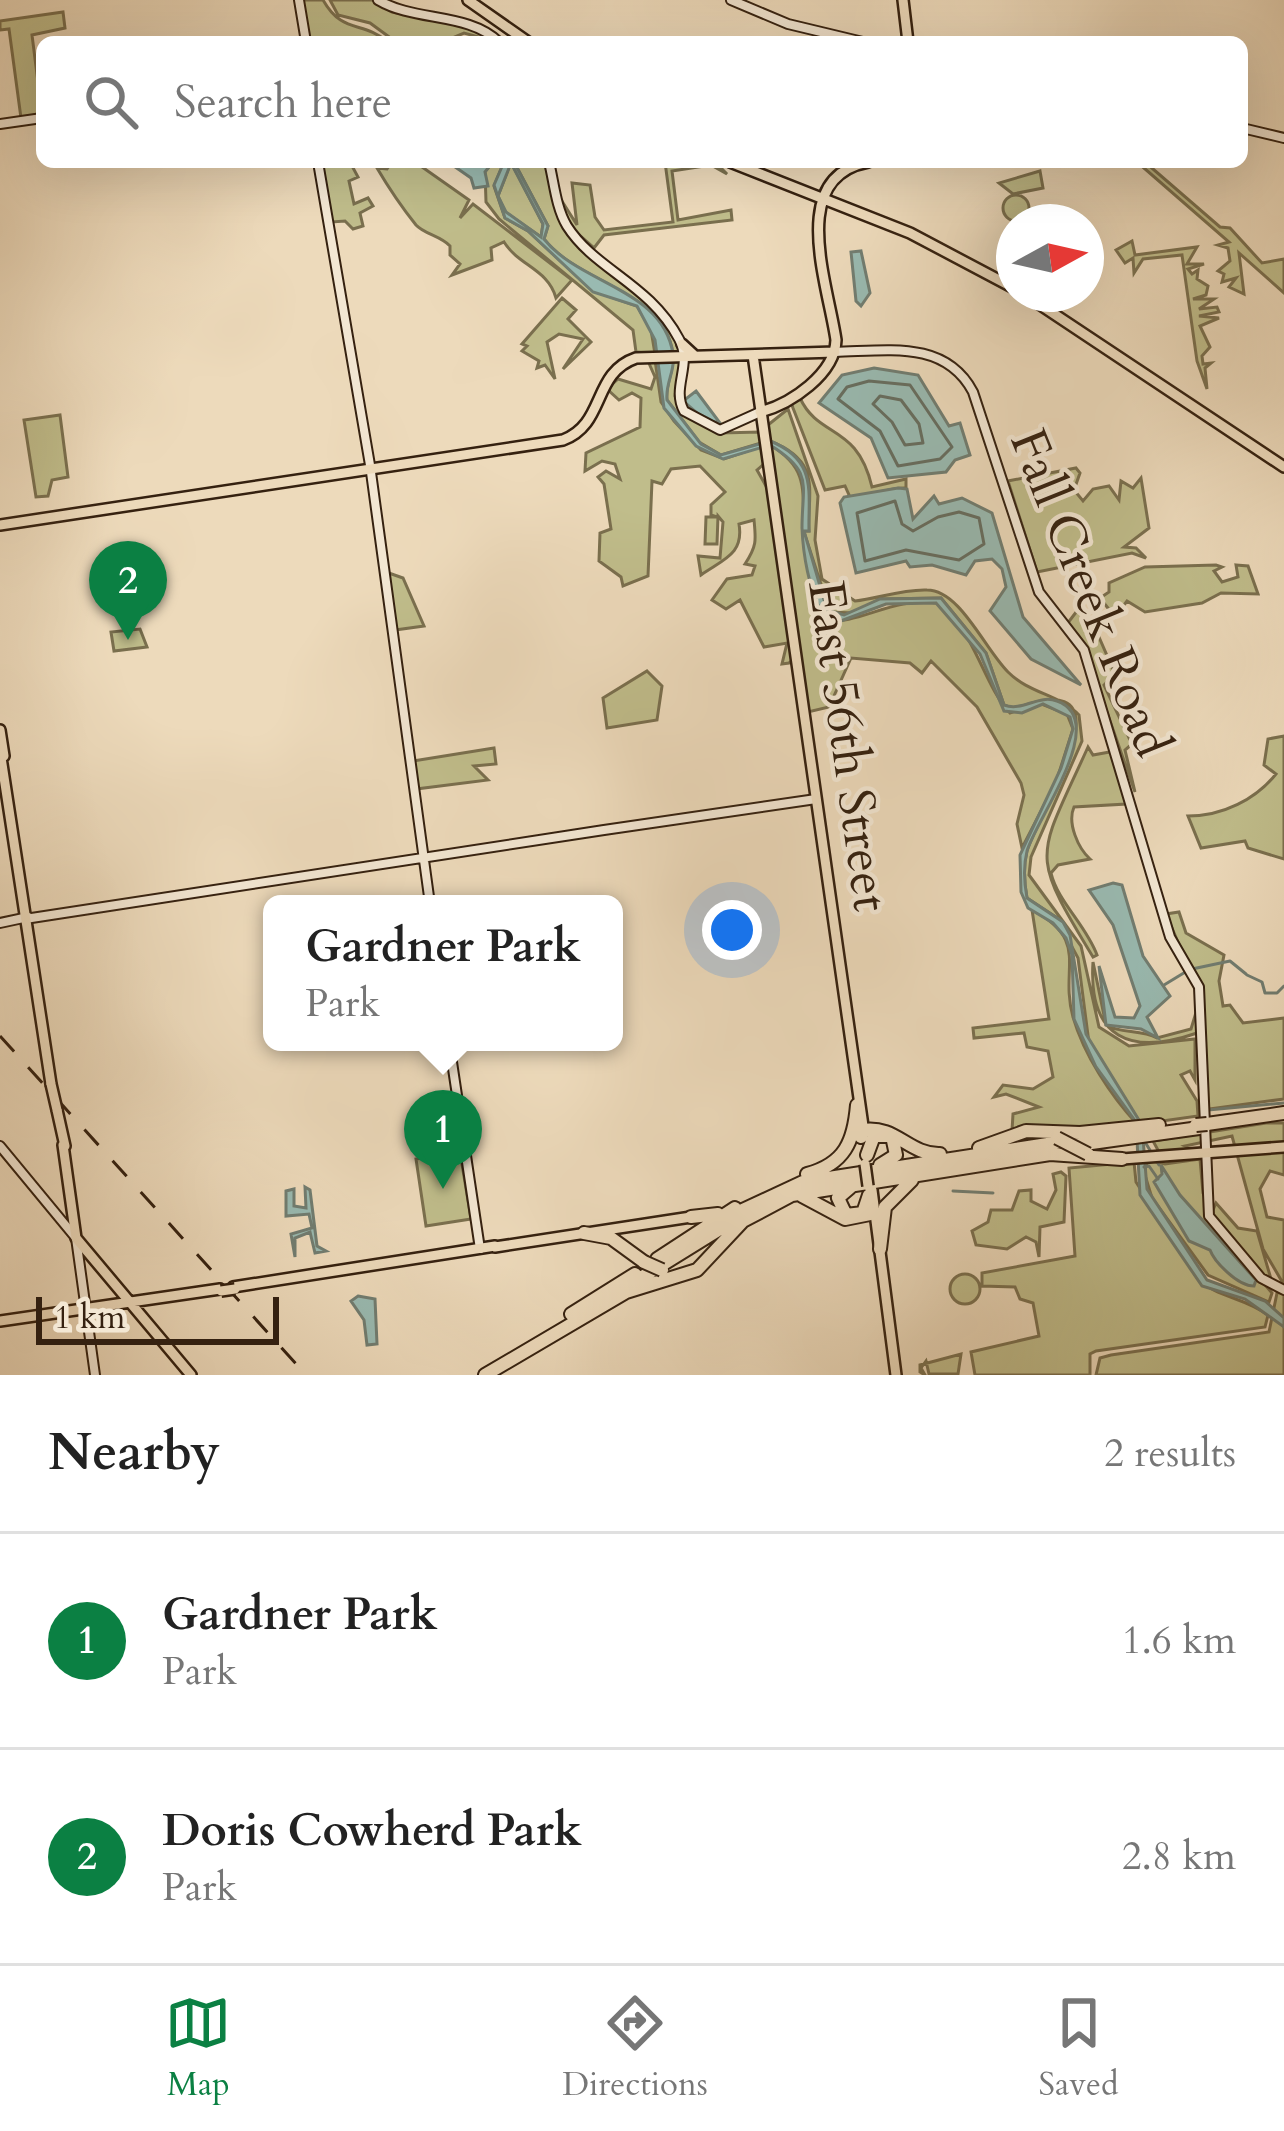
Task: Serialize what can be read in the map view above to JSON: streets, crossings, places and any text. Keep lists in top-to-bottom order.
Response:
{
  "streets": {
    "main road": ["Fall Creek Road", "East 56th Street"]
  },
  "scale_bar": "1 km",
  "north": "right",
  "page": {
    "search": "Search here",
    "pins": ["2", "1"],
    "popup": ["Gardner Park", "Park"],
    "scale": "1 km",
    "heading": ["Nearby", "2 results"],
    "list": [
      {
        "mark": "1",
        "name": "Gardner Park",
        "note": "Park",
        "value": "1.6 km"
      },
      {
        "mark": "2",
        "name": "Doris Cowherd Park",
        "note": "Park",
        "value": "2.8 km"
      }
    ],
    "nav": ["Map", "Directions", "Saved"]
  }
}
